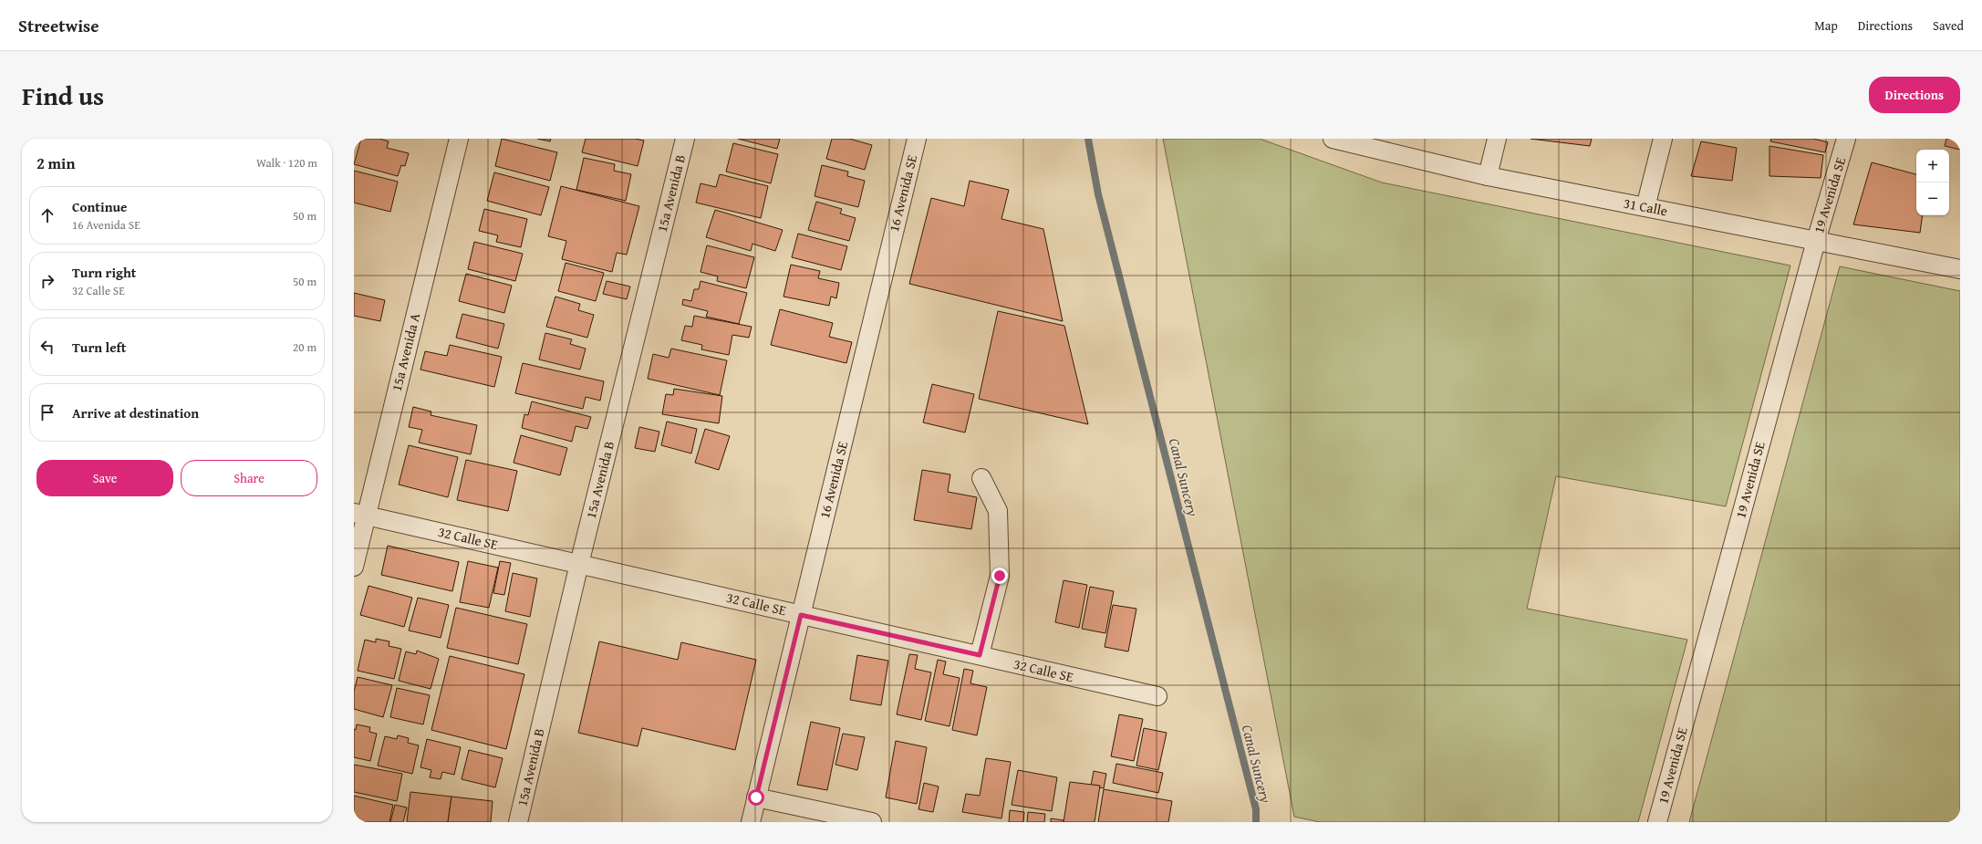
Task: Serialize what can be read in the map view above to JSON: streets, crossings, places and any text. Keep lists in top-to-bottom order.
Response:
{
  "streets": {
    "street": [
      "15a Avenida B",
      "16 Avenida SE",
      "19 Avenida SE",
      "31 Calle",
      "15a Avenida A",
      "32 Calle SE"
    ]
  },
  "crossings": [
    ["15a Avenida B", "32 Calle SE"],
    ["16 Avenida SE", "32 Calle SE"],
    ["19 Avenida SE", "31 Calle"],
    ["15a Avenida A", "32 Calle SE"]
  ],
  "water": ["Canal Suncery"],
  "page": {
    "header": "Streetwise",
    "nav": ["Map", "Directions", "Saved"],
    "title": "Find us",
    "buttons": [
      "Directions",
      ["Save", "Share"]
    ],
    "heading": ["2 min", "Walk · 120 m"],
    "map_buttons": ["+", "−"],
    "list": [
      ["Continue", "16 Avenida SE", "50 m"],
      ["Turn right", "32 Calle SE", "50 m"],
      ["Turn left", "20 m"],
      "Arrive at destination"
    ]
  }
}
